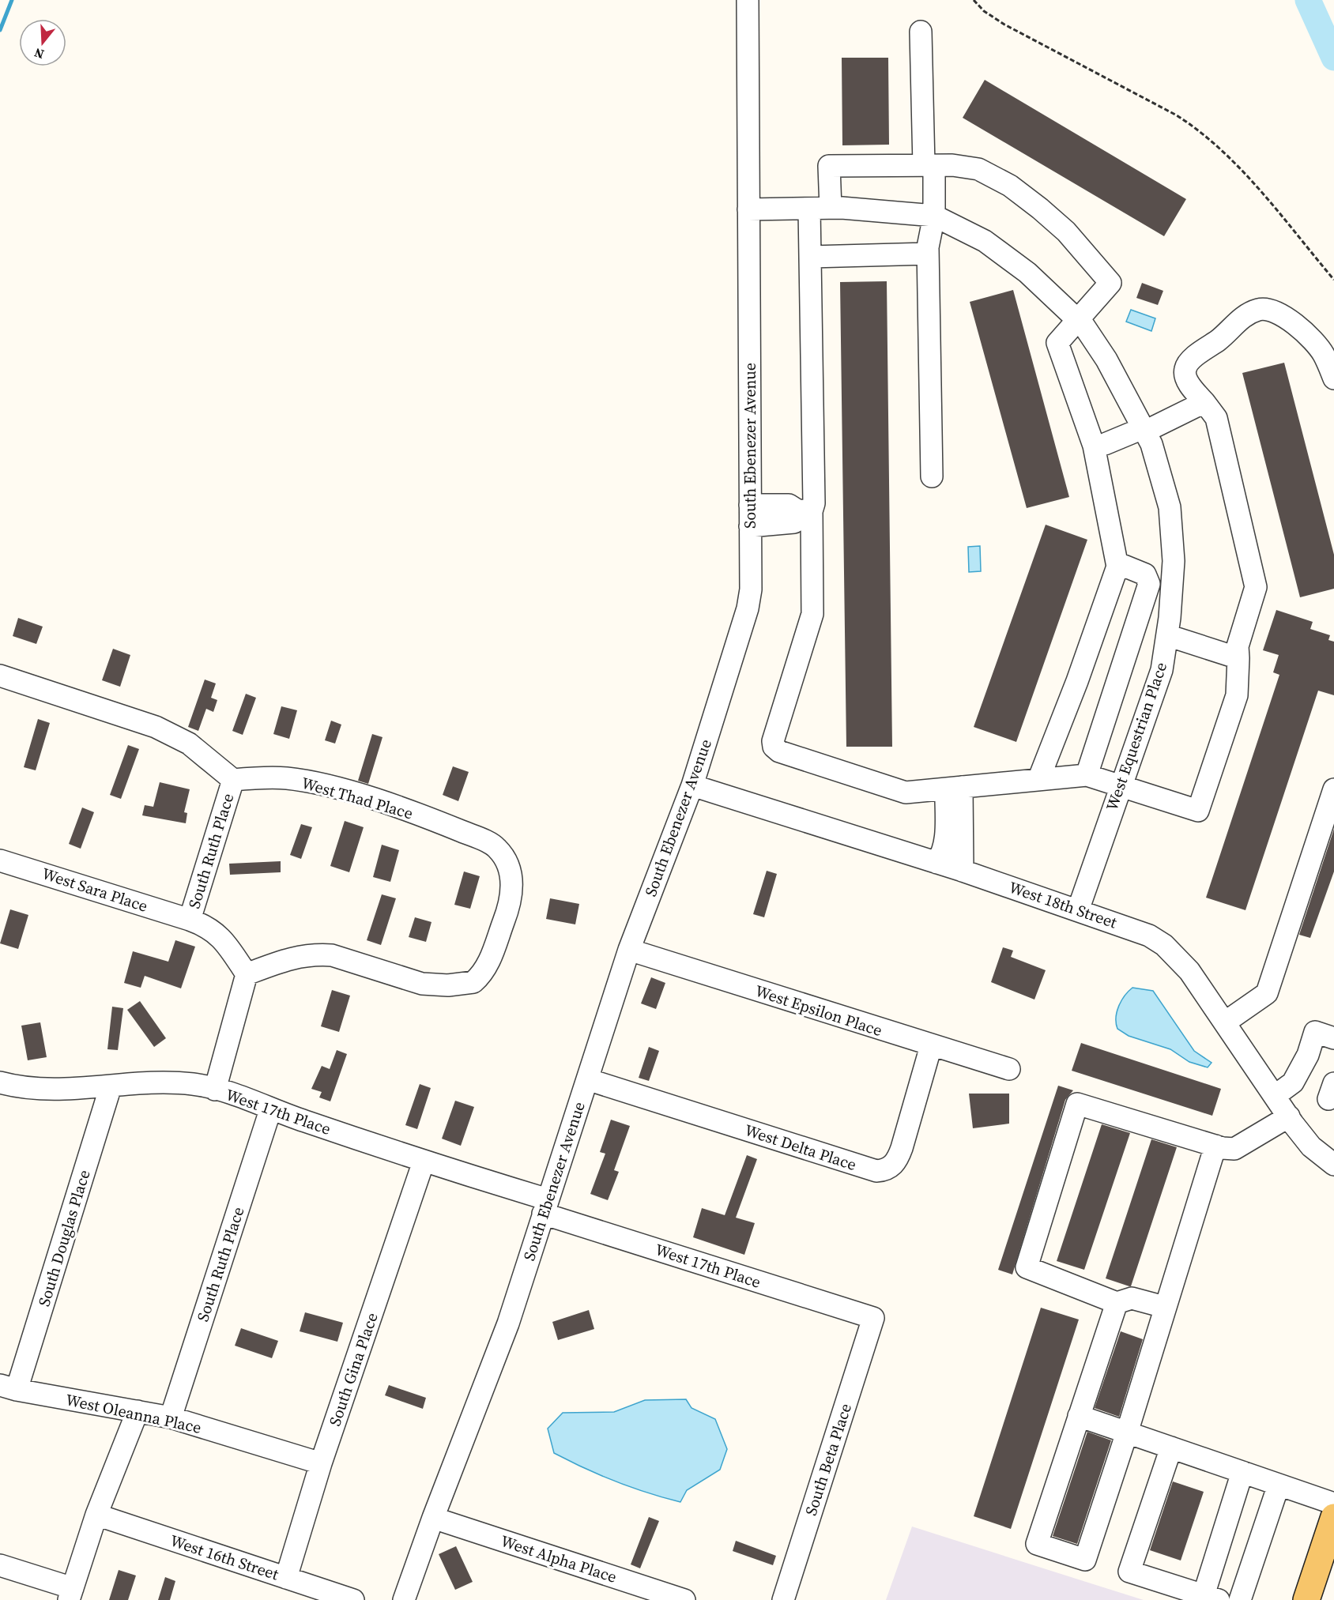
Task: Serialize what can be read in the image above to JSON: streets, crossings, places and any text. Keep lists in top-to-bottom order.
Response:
{
  "streets": {
    "street": [
      "South Ebenezer Avenue",
      "West Equestrian Place",
      "West Thad Place",
      "South Ruth Place",
      "West Sara Place",
      "West 18th Street",
      "West Epsilon Place",
      "West 17th Place",
      "West Delta Place",
      "South Douglas Place",
      "South Gina Place",
      "West Oleanna Place",
      "South Beta Place",
      "West 16th Street",
      "West Alpha Place"
    ]
  },
  "crossings": [
    ["South Ebenezer Avenue", "West Equestrian Place"],
    ["South Ebenezer Avenue", "West 18th Street"],
    ["South Ebenezer Avenue", "West Epsilon Place"],
    ["South Ebenezer Avenue", "West 17th Place"],
    ["South Ebenezer Avenue", "West Delta Place"],
    ["South Ebenezer Avenue", "West Alpha Place"],
    ["West Equestrian Place", "West 18th Street"],
    ["West Thad Place", "South Ruth Place"],
    ["South Ruth Place", "West Sara Place"],
    ["South Ruth Place", "West 17th Place"],
    ["South Ruth Place", "West Oleanna Place"],
    ["West Epsilon Place", "West Delta Place"],
    ["West 17th Place", "South Douglas Place"],
    ["West 17th Place", "South Gina Place"],
    ["West 17th Place", "South Beta Place"],
    ["South Douglas Place", "West Oleanna Place"],
    ["South Gina Place", "West Oleanna Place"],
    ["South Gina Place", "West 16th Street"]
  ],
  "north": "bottom"
}
